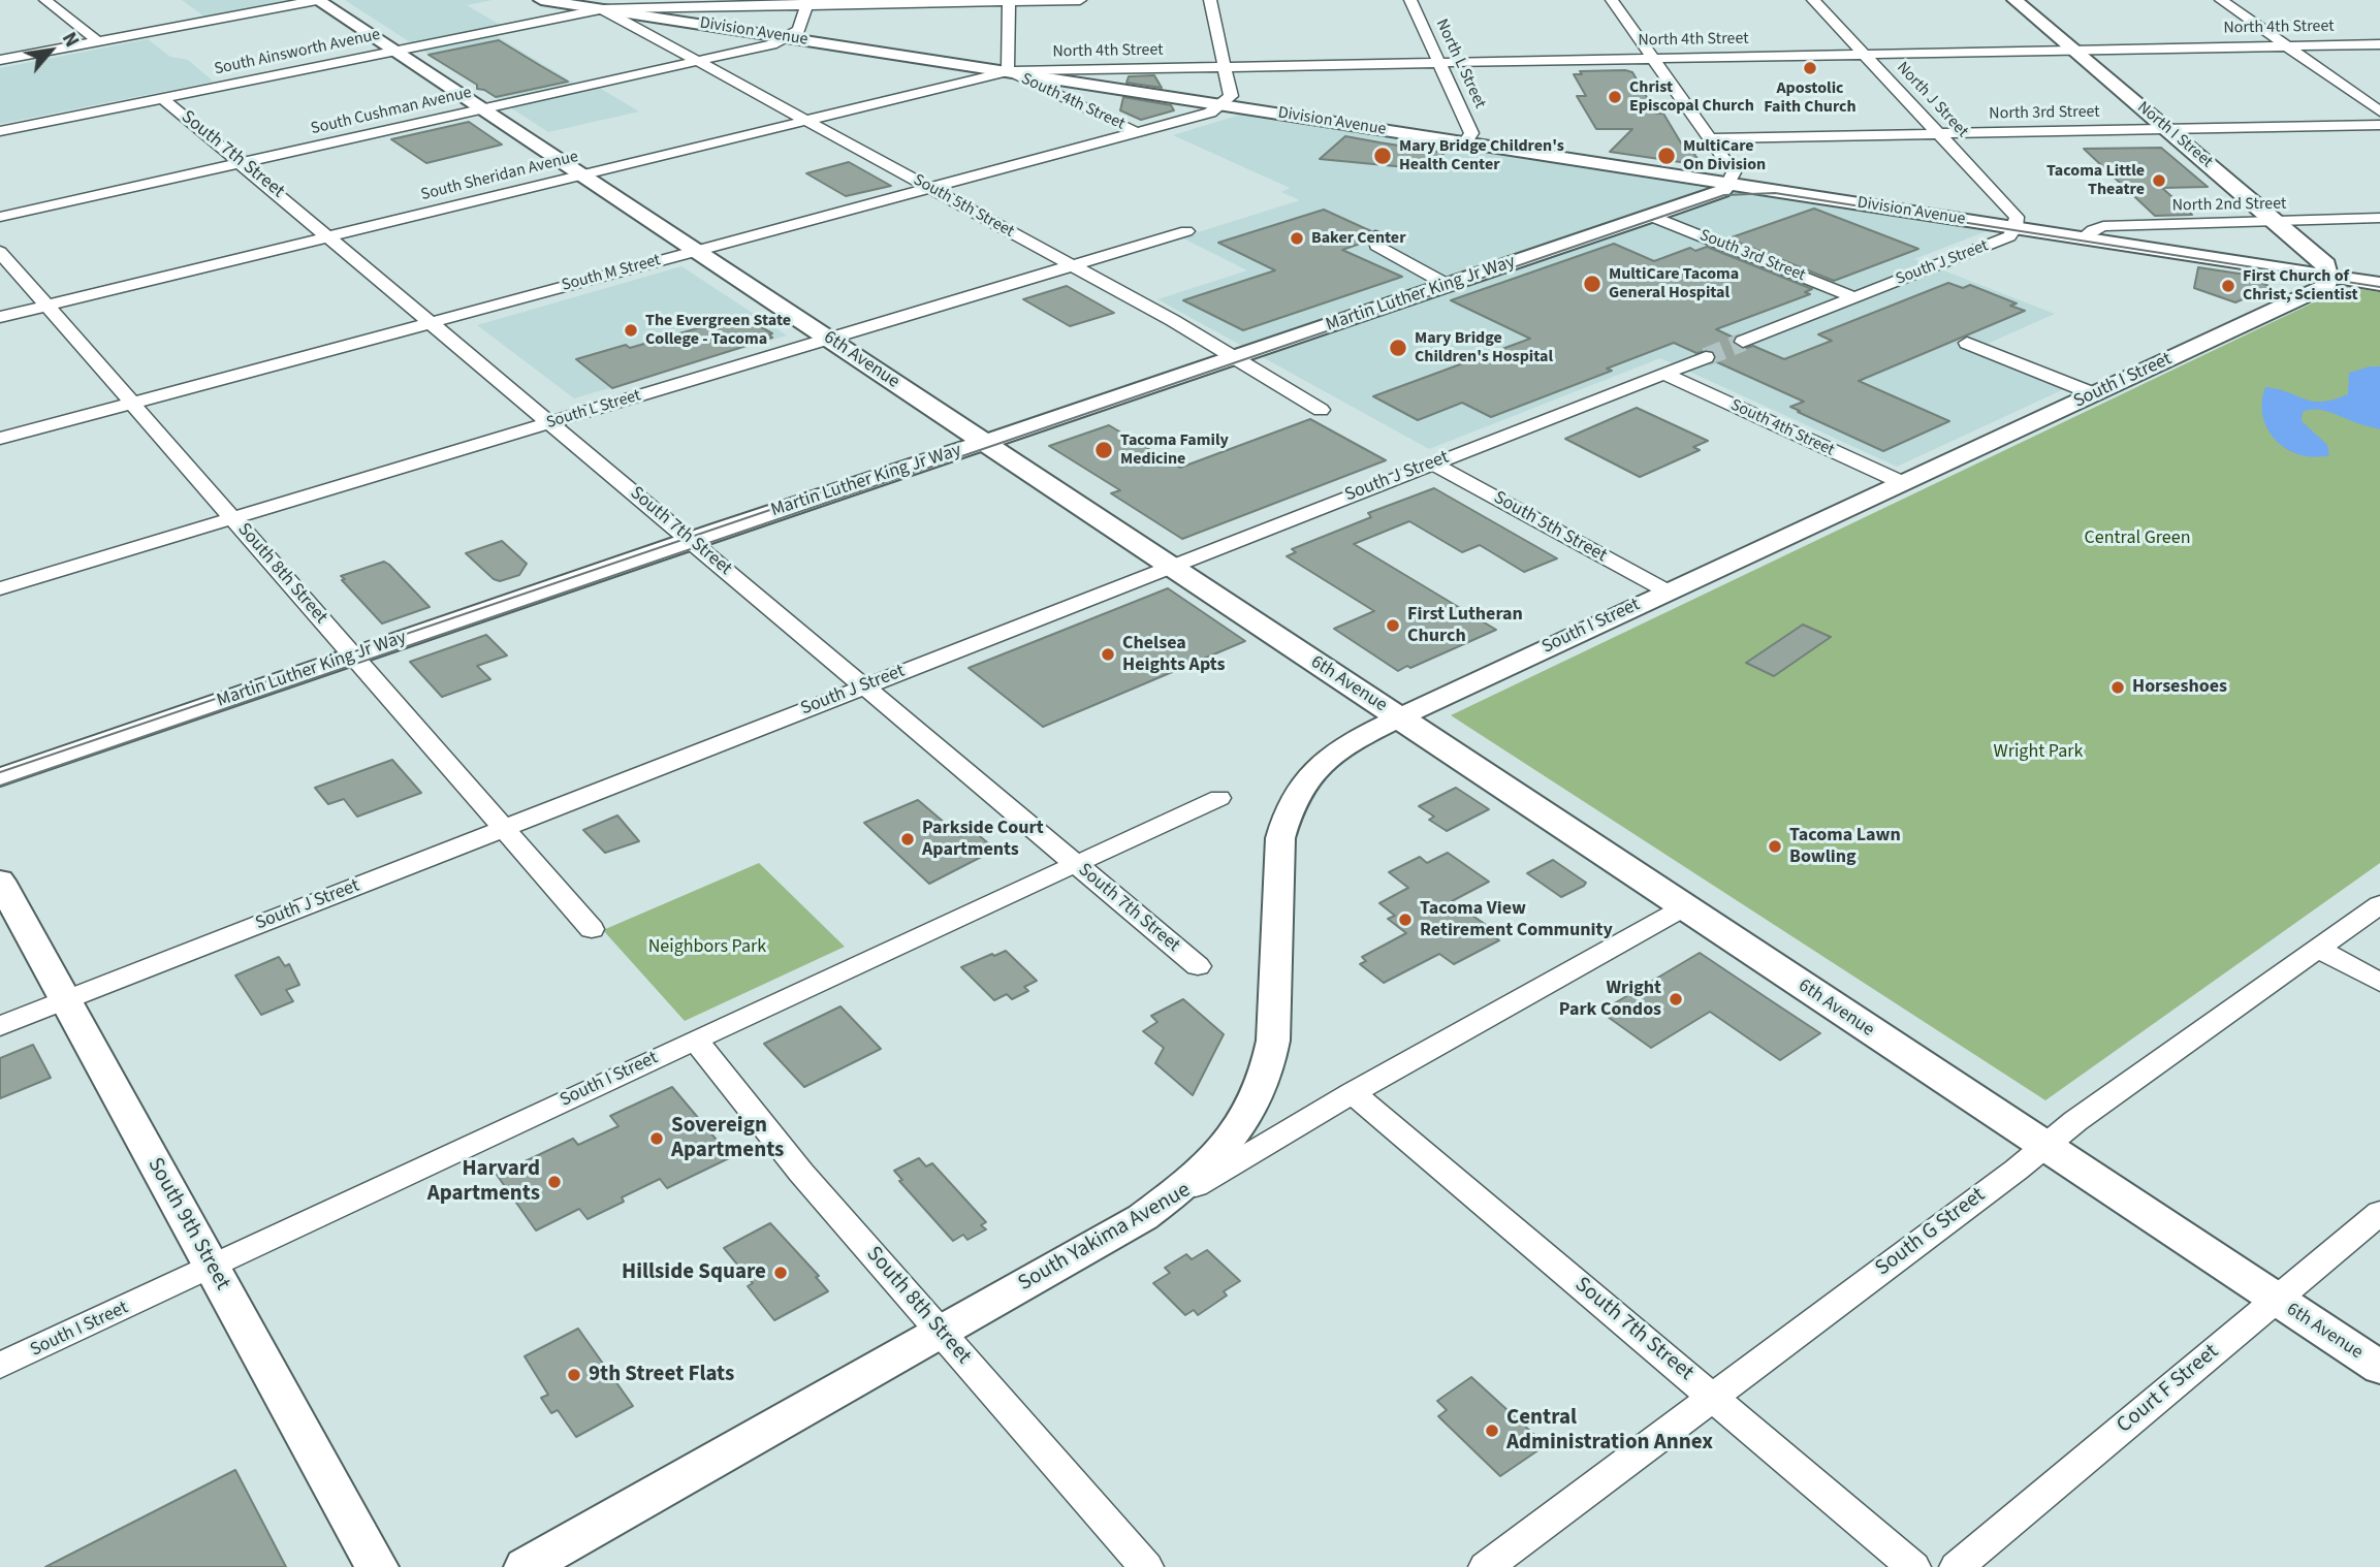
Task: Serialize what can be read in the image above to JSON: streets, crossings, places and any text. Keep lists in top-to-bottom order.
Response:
{
  "streets": {
    "main road": [
      "Division Avenue",
      "North I Street",
      "Martin Luther King Jr Way",
      "6th Avenue",
      "South I Street",
      "South 9th Street",
      "South Yakima Avenue"
    ],
    "street": [
      "North 4th Street",
      "South Ainsworth Avenue",
      "North L Street",
      "North J Street",
      "South 4th Street",
      "South Cushman Avenue",
      "North 3rd Street",
      "South 7th Street",
      "South Sheridan Avenue",
      "North 2nd Street",
      "South 5th Street",
      "South 3rd Street",
      "South J Street",
      "South M Street",
      "South L Street",
      "South 8th Street",
      "South G Street",
      "Court F Street"
    ]
  },
  "crossings": [
    ["North 4th Street", "Division Avenue"],
    ["North 4th Street", "North L Street"],
    ["North 4th Street", "North J Street"],
    ["North 4th Street", "South 4th Street"],
    ["North 4th Street", "North I Street"],
    ["North 4th Street", "South Sheridan Avenue"],
    ["Division Avenue", "South Ainsworth Avenue"],
    ["Division Avenue", "North L Street"],
    ["Division Avenue", "North J Street"],
    ["Division Avenue", "South 4th Street"],
    ["Division Avenue", "South Cushman Avenue"],
    ["Division Avenue", "North I Street"],
    ["Division Avenue", "South Sheridan Avenue"],
    ["Division Avenue", "North 2nd Street"],
    ["Division Avenue", "South 5th Street"],
    ["Division Avenue", "South J Street"],
    ["Division Avenue", "South M Street"],
    ["Division Avenue", "Martin Luther King Jr Way"],
    ["Division Avenue", "South I Street"],
    ["South Ainsworth Avenue", "South 7th Street"],
    ["South Ainsworth Avenue", "South 5th Street"],
    ["South Ainsworth Avenue", "6th Avenue"],
    ["North J Street", "North 3rd Street"],
    ["North J Street", "South J Street"],
    ["South 4th Street", "South Sheridan Avenue"],
    ["South 4th Street", "South J Street"],
    ["South 4th Street", "South M Street"],
    ["South 4th Street", "South I Street"],
    ["South Cushman Avenue", "South 7th Street"],
    ["South Cushman Avenue", "South 5th Street"],
    ["South Cushman Avenue", "6th Avenue"],
    ["North 3rd Street", "North I Street"],
    ["North I Street", "North 2nd Street"],
    ["North I Street", "South I Street"],
    ["South 7th Street", "South Sheridan Avenue"],
    ["South 7th Street", "South J Street"],
    ["South 7th Street", "South M Street"],
    ["South 7th Street", "Martin Luther King Jr Way"],
    ["South 7th Street", "South I Street"],
    ["South 7th Street", "South L Street"],
    ["South 7th Street", "South G Street"],
    ["South 7th Street", "South Yakima Avenue"],
    ["South Sheridan Avenue", "South 5th Street"],
    ["South Sheridan Avenue", "6th Avenue"],
    ["South Sheridan Avenue", "South 8th Street"],
    ["South 5th Street", "South J Street"],
    ["South 5th Street", "South M Street"],
    ["South 5th Street", "Martin Luther King Jr Way"],
    ["South 5th Street", "South I Street"],
    ["South 5th Street", "South L Street"],
    ["South 3rd Street", "South J Street"],
    ["South 3rd Street", "Martin Luther King Jr Way"],
    ["South J Street", "6th Avenue"],
    ["South J Street", "South 8th Street"],
    ["South J Street", "South 9th Street"],
    ["South M Street", "6th Avenue"],
    ["South M Street", "South 8th Street"],
    ["Martin Luther King Jr Way", "6th Avenue"],
    ["Martin Luther King Jr Way", "South 8th Street"],
    ["6th Avenue", "South I Street"],
    ["6th Avenue", "South L Street"],
    ["6th Avenue", "South G Street"],
    ["6th Avenue", "South Yakima Avenue"],
    ["6th Avenue", "Court F Street"],
    ["South I Street", "South 8th Street"],
    ["South I Street", "South 9th Street"],
    ["South I Street", "South Yakima Avenue"],
    ["South L Street", "South 8th Street"],
    ["South 8th Street", "South Yakima Avenue"]
  ],
  "parks": ["Central Green", "Wright Park", "Neighbors Park"],
  "places": [
    "Apostolic Faith Church",
    "Christ Episcopal Church",
    "Mary Bridge Children's Health Center",
    "MultiCare On Division",
    "Tacoma Little Theatre",
    "Baker Center",
    "MultiCare Tacoma General Hospital",
    "First Church of Christ, Scientist",
    "The Evergreen State College - Tacoma",
    "Mary Bridge Children's Hospital",
    "Tacoma Family Medicine",
    "First Lutheran Church",
    "Chelsea Heights Apts",
    "Horseshoes",
    "Parkside Court Apartments",
    "Tacoma Lawn Bowling",
    "Tacoma View Retirement Community",
    "Wright Park Condos",
    "Sovereign Apartments",
    "Harvard Apartments",
    "Hillside Square",
    "9th Street Flats",
    "Central Administration Annex"
  ],
  "north": "top right"
}
